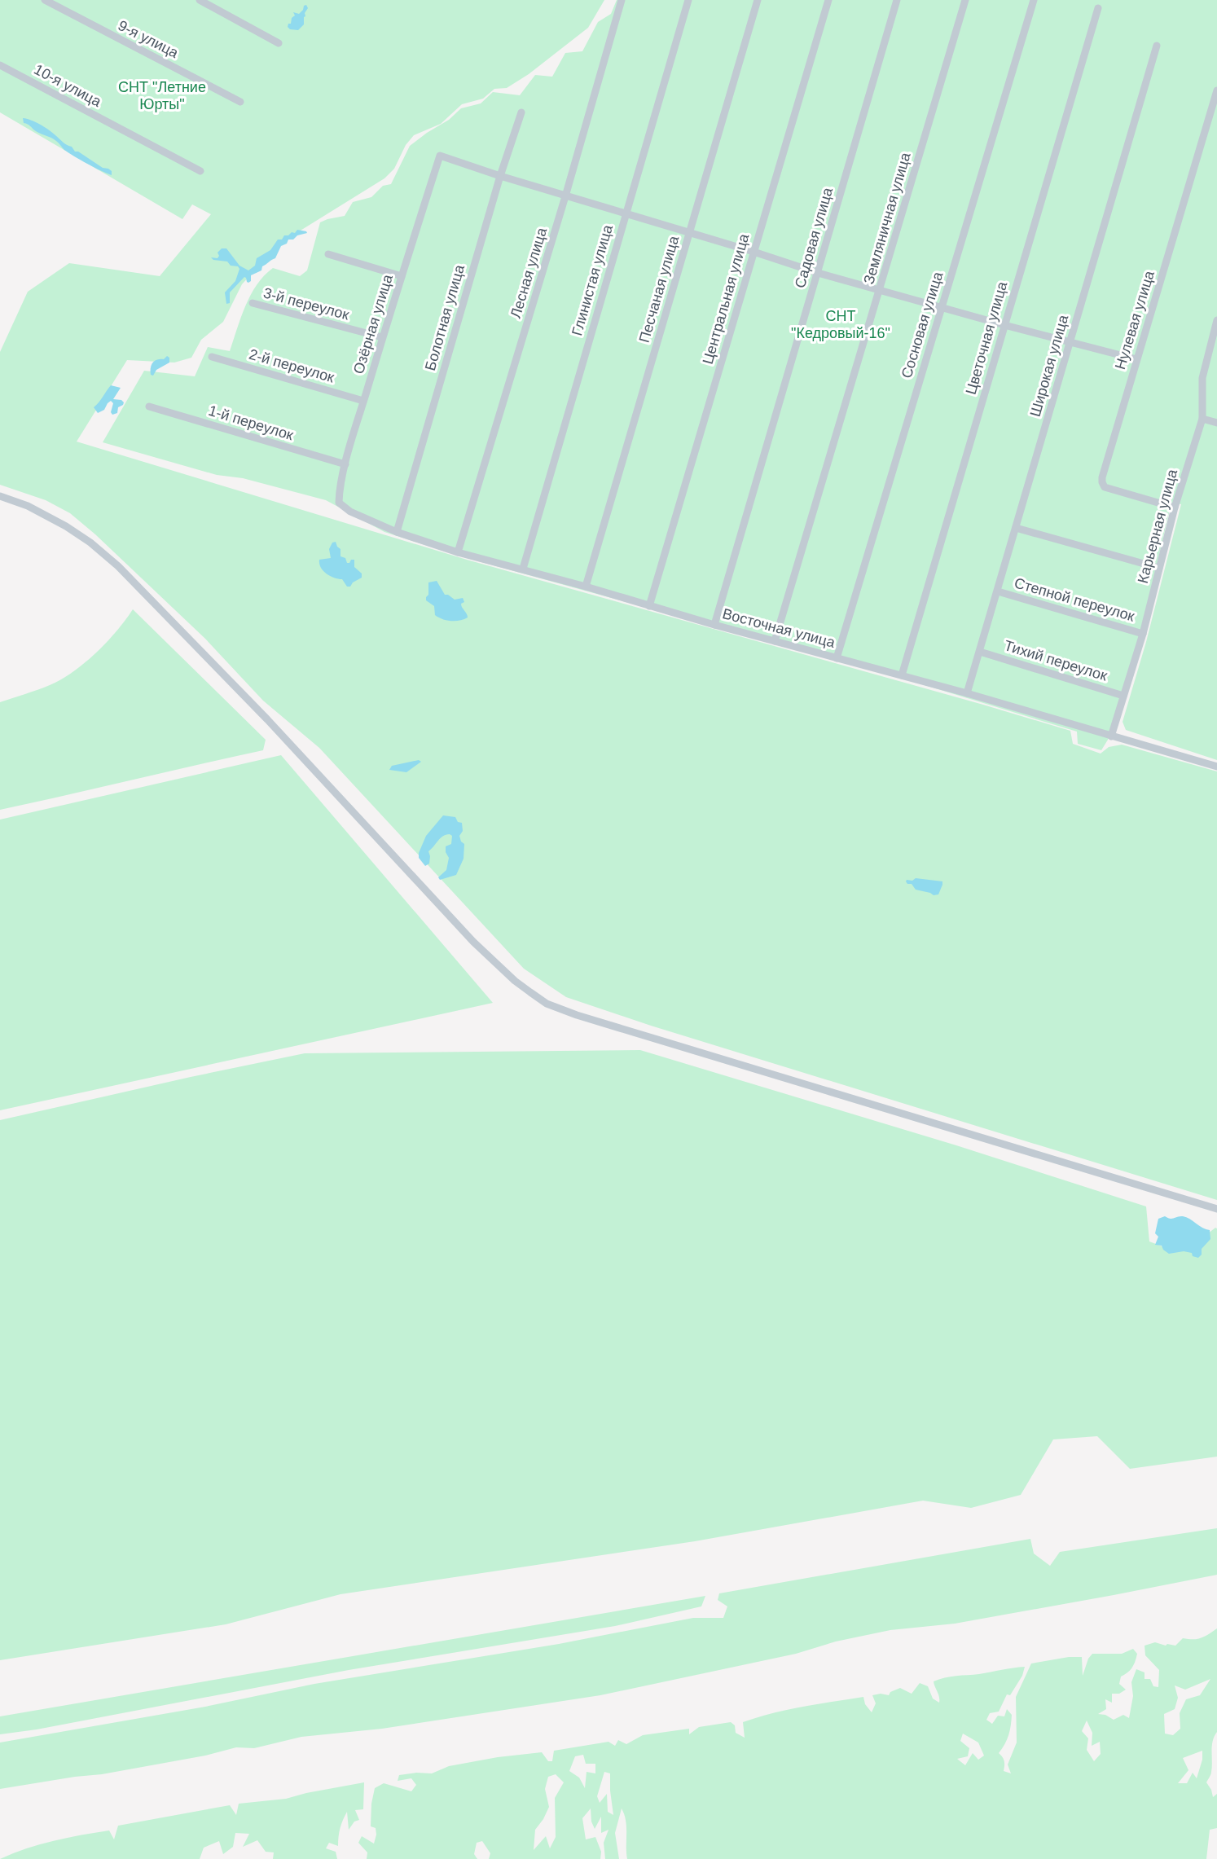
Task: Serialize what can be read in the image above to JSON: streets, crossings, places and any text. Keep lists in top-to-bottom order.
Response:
{
  "streets": {
    "street": [
      "9-я улица",
      "10-я улица",
      "Земляничная улица",
      "Садовая улица",
      "Лесная улица",
      "Глинистая улица",
      "Песчаная улица",
      "Центральная улица",
      "3-й переулок",
      "Болотная улица",
      "Нулевая улица",
      "Озёрная улица",
      "Сосновая улица",
      "Цветочная улица",
      "2-й переулок",
      "Широкая улица",
      "1-й переулок",
      "Карьерная улица",
      "Степной переулок",
      "Восточная улица",
      "Тихий переулок"
    ]
  },
  "crossings": [
    ["Земляничная улица", "Восточная улица"],
    ["Садовая улица", "Восточная улица"],
    ["Лесная улица", "Восточная улица"],
    ["Глинистая улица", "Восточная улица"],
    ["Песчаная улица", "Восточная улица"],
    ["Центральная улица", "Восточная улица"],
    ["3-й переулок", "Озёрная улица"],
    ["Болотная улица", "Озёрная улица"],
    ["Болотная улица", "Восточная улица"],
    ["Нулевая улица", "Карьерная улица"],
    ["Озёрная улица", "2-й переулок"],
    ["Озёрная улица", "1-й переулок"],
    ["Озёрная улица", "Восточная улица"],
    ["Сосновая улица", "Восточная улица"],
    ["Цветочная улица", "Восточная улица"],
    ["Широкая улица", "Степной переулок"],
    ["Широкая улица", "Восточная улица"],
    ["Широкая улица", "Тихий переулок"],
    ["Карьерная улица", "Степной переулок"],
    ["Карьерная улица", "Восточная улица"],
    ["Карьерная улица", "Тихий переулок"]
  ],
  "parks": ["СНТ \"Летние Юрты\"", "СНТ \"Кедровый-16\""]
}
